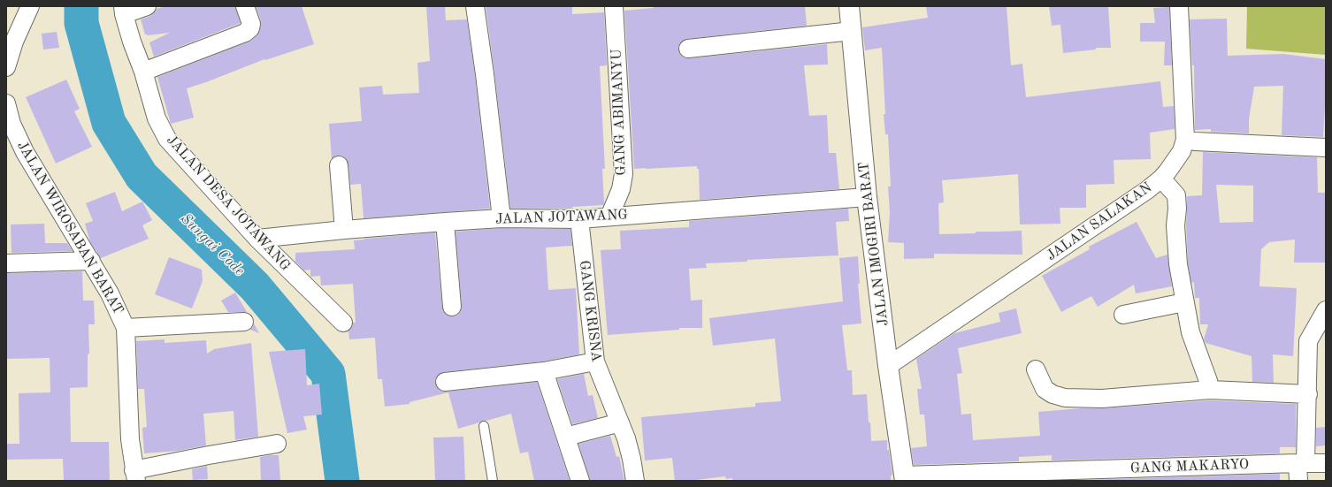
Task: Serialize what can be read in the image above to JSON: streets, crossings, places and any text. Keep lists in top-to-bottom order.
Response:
{
  "streets": {
    "main road": ["JALAN IMOGIRI BARAT"],
    "street": [
      "GANG ABIMANYU",
      "JALAN DESA JOTAWANG",
      "JALAN JOTAWANG",
      "JALAN SALAKAN",
      "JALAN WIROSABAN BARAT",
      "GANG KRISNA",
      "GANG MAKARYO"
    ]
  },
  "crossings": [
    ["GANG ABIMANYU", "JALAN JOTAWANG"],
    ["JALAN DESA JOTAWANG", "JALAN JOTAWANG"],
    ["JALAN JOTAWANG", "JALAN IMOGIRI BARAT"],
    ["JALAN JOTAWANG", "GANG KRISNA"],
    ["JALAN SALAKAN", "JALAN IMOGIRI BARAT"],
    ["JALAN IMOGIRI BARAT", "GANG MAKARYO"]
  ],
  "water": ["Sungai Code"]
}
